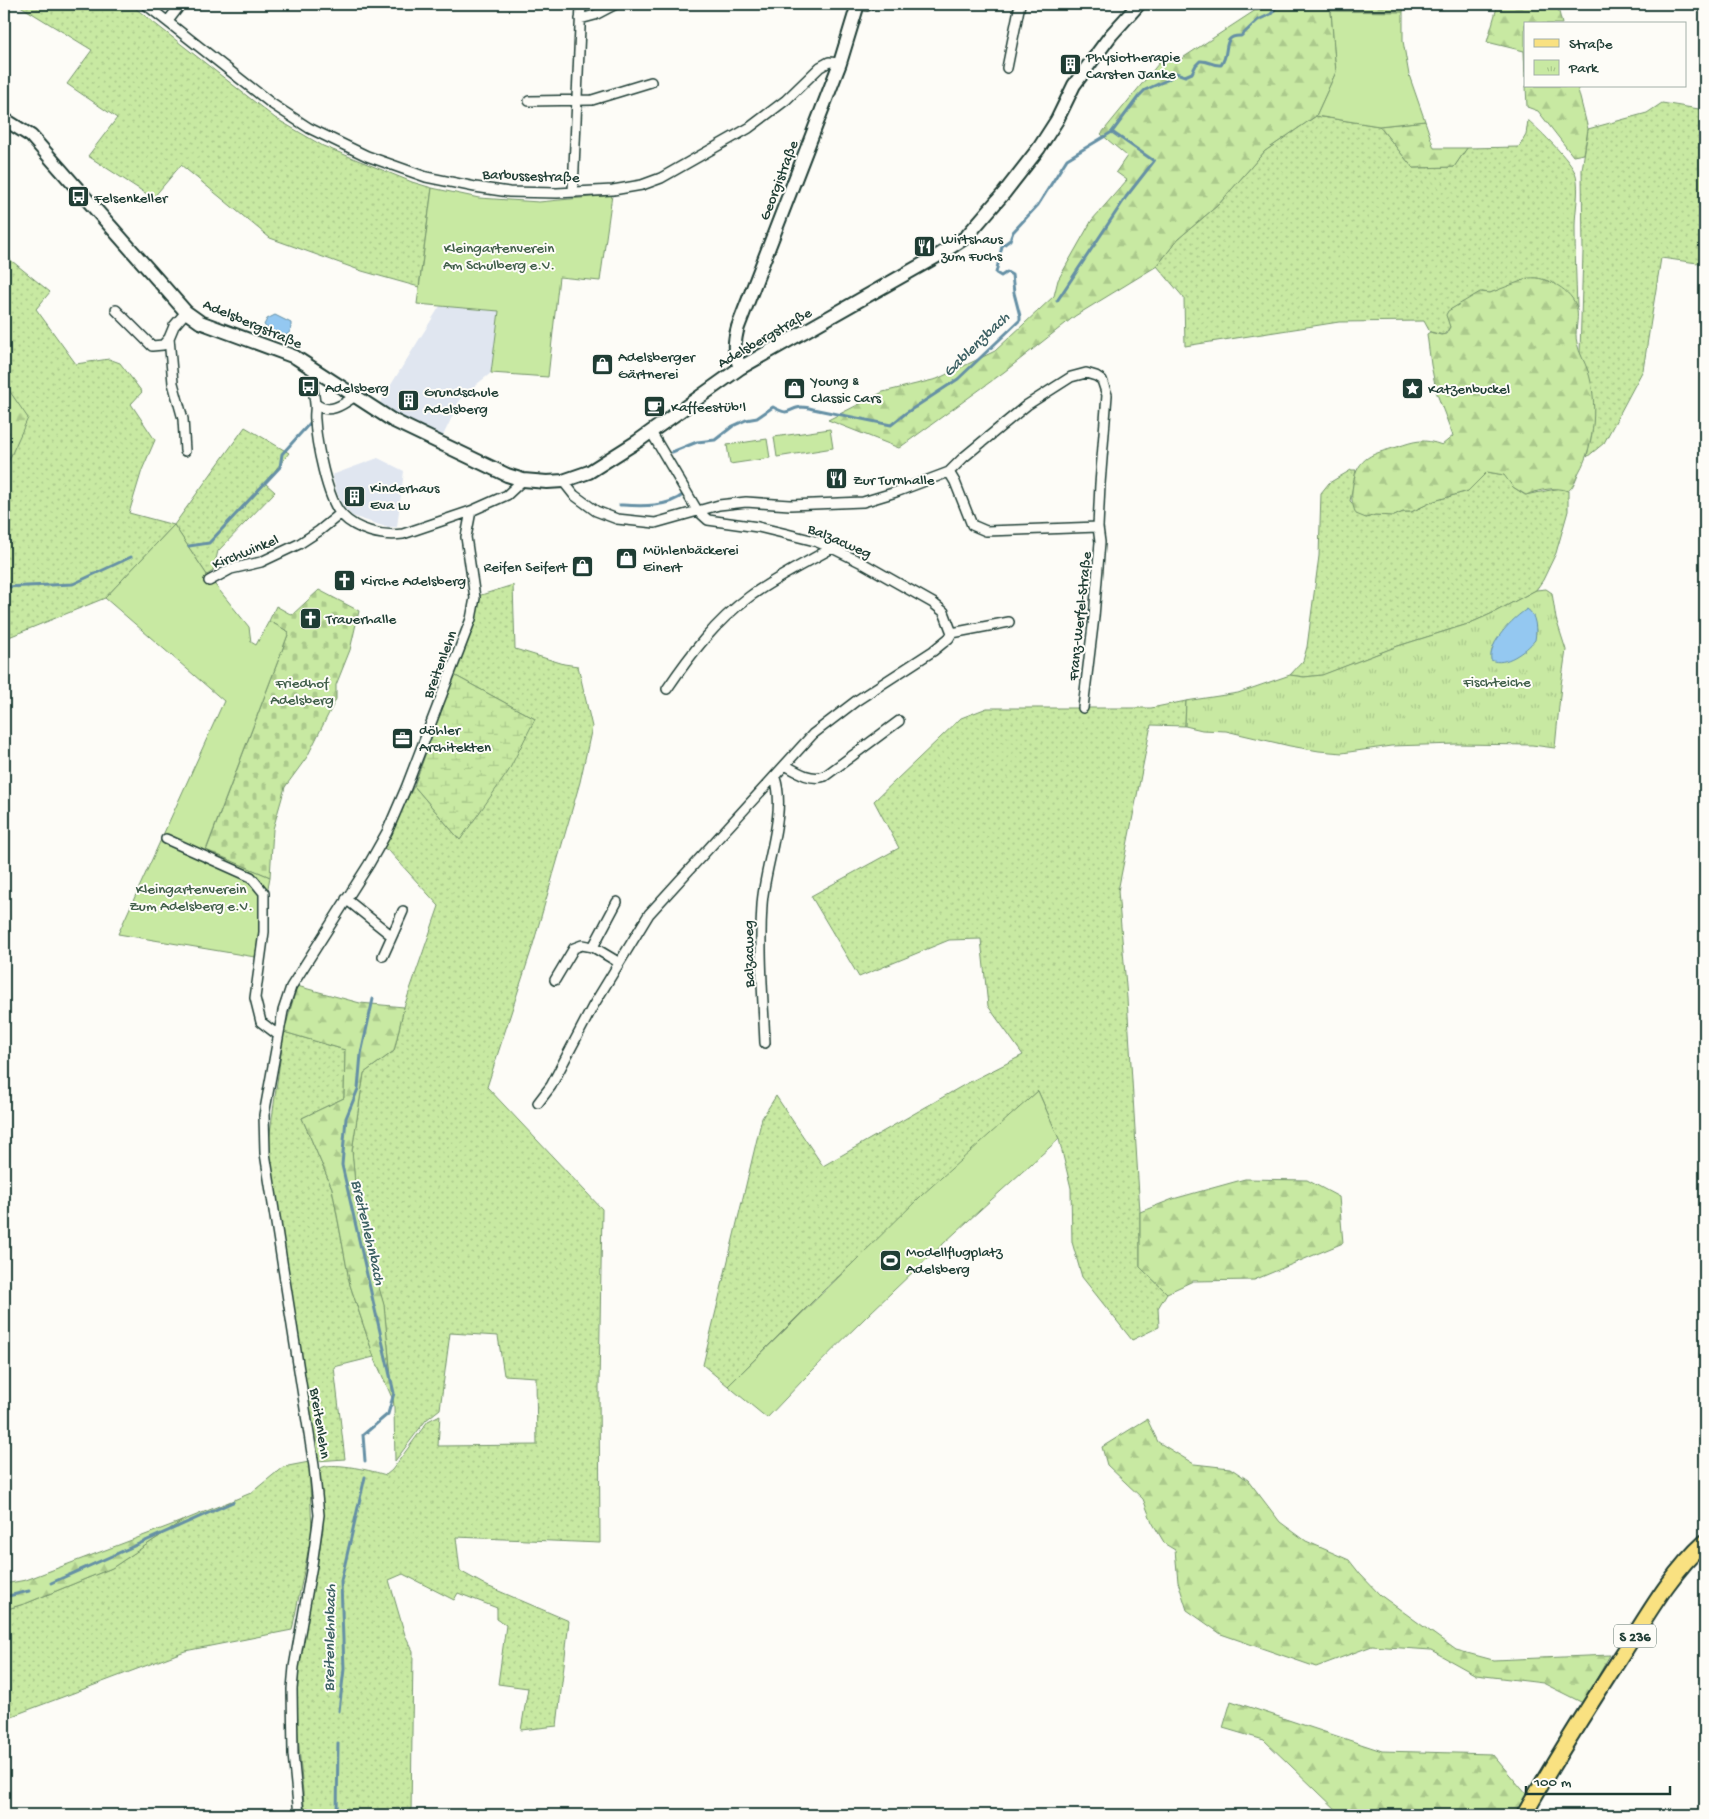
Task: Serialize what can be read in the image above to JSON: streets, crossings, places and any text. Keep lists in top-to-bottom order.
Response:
{
  "streets": {
    "main road": ["S 236"],
    "street": [
      "Barbussestraße",
      "Georgistraße",
      "Adelsbergstraße",
      "Balzacweg",
      "Kirchwinkel",
      "Franz-Werfel-Straße",
      "Breitenlehn"
    ]
  },
  "crossings": [
    ["Barbussestraße", "Georgistraße"],
    ["Georgistraße", "Adelsbergstraße"],
    ["Adelsbergstraße", "Balzacweg"],
    ["Balzacweg", "Franz-Werfel-Straße"]
  ],
  "water": ["Gablenzbach", "Breitenlehnbach"],
  "parks": [
    "Kleingartenverein Am Schulberg e.V.",
    "Fischteiche",
    "Friedhof Adelsberg",
    "Kleingartenverein Zum Adelsberg e.V."
  ],
  "places": {
    "building": ["Physiotherapie Carsten Janke", "Grundschule Adelsberg", "Kinderhaus Eva Lu"],
    "bus stop": ["Felsenkeller", "Adelsberg"],
    "restaurant": ["Wirtshaus zum Fuchs", "Zur Turnhalle"],
    "shop": [
      "Adelsberger Gärtnerei",
      "Young & Classic Cars",
      "Mühlenbäckerei Einert",
      "Reifen Seifert"
    ],
    "place": ["Katzenbuckel"],
    "cafe": ["Kaffeestüb'l"],
    "church": ["Kirche Adelsberg", "Trauerhalle"],
    "office": ["döhler Architekten"],
    "sports": ["Modellflugplatz Adelsberg"]
  },
  "legend": ["Straße", "Park"],
  "scale_bar": "100 m"
}
